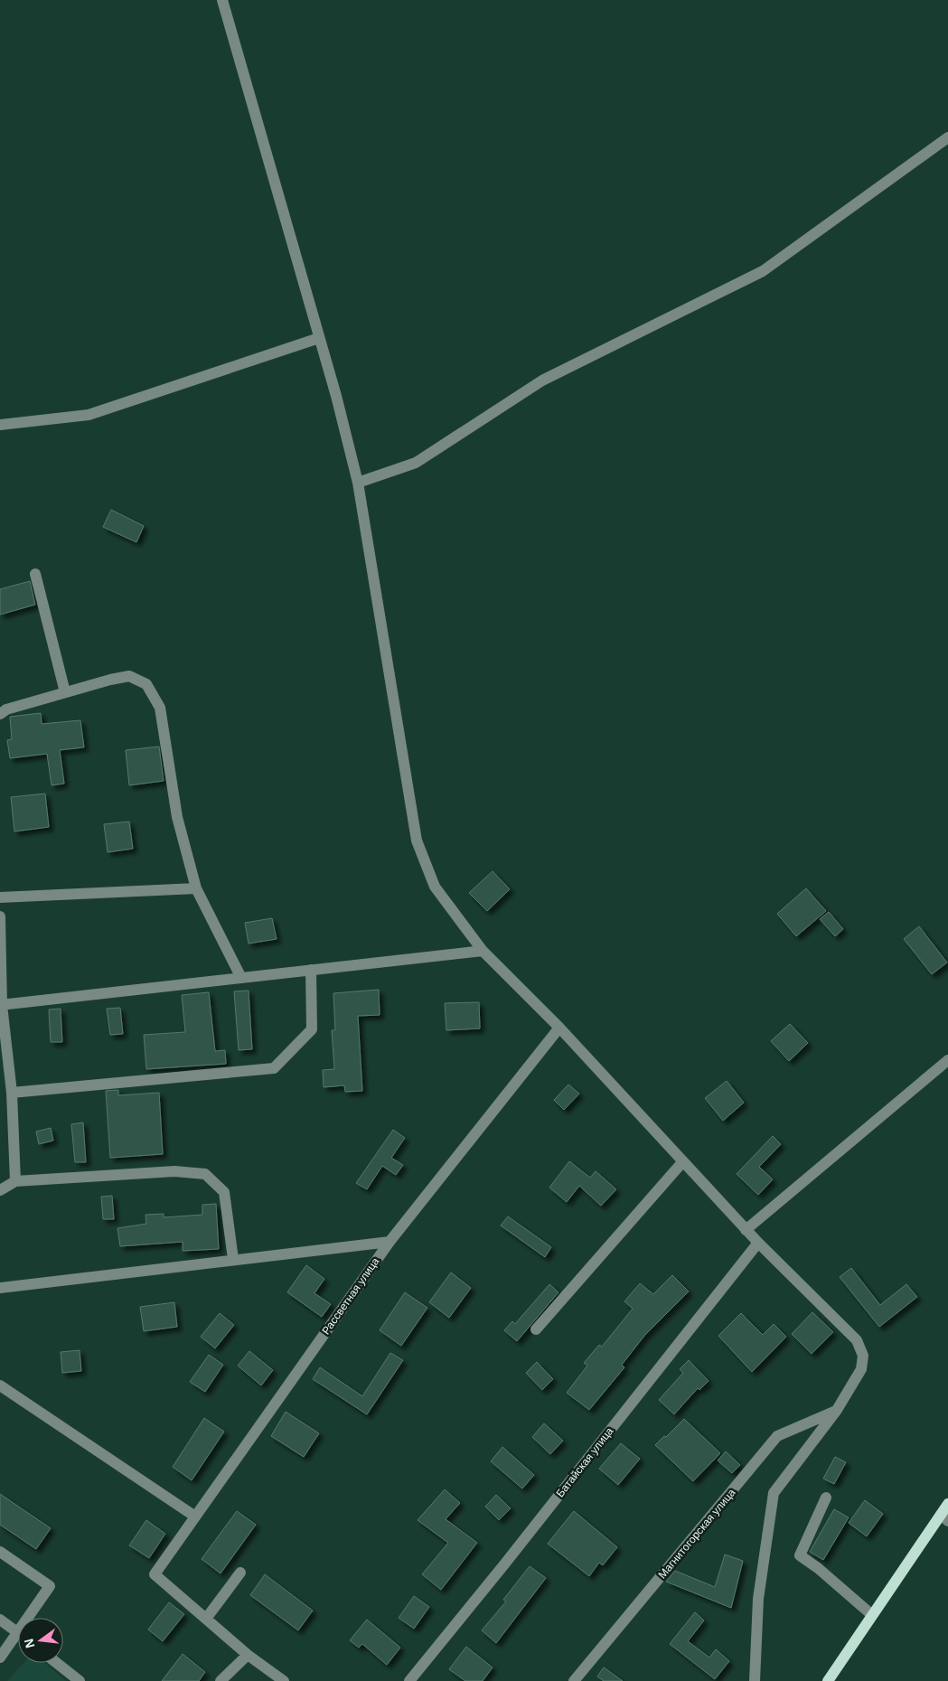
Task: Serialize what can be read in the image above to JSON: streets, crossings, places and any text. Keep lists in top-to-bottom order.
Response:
{
  "streets": {
    "street": ["Рассветная улица", "Батайская улица", "Магнитогорская улица"]
  },
  "north": "left"
}
